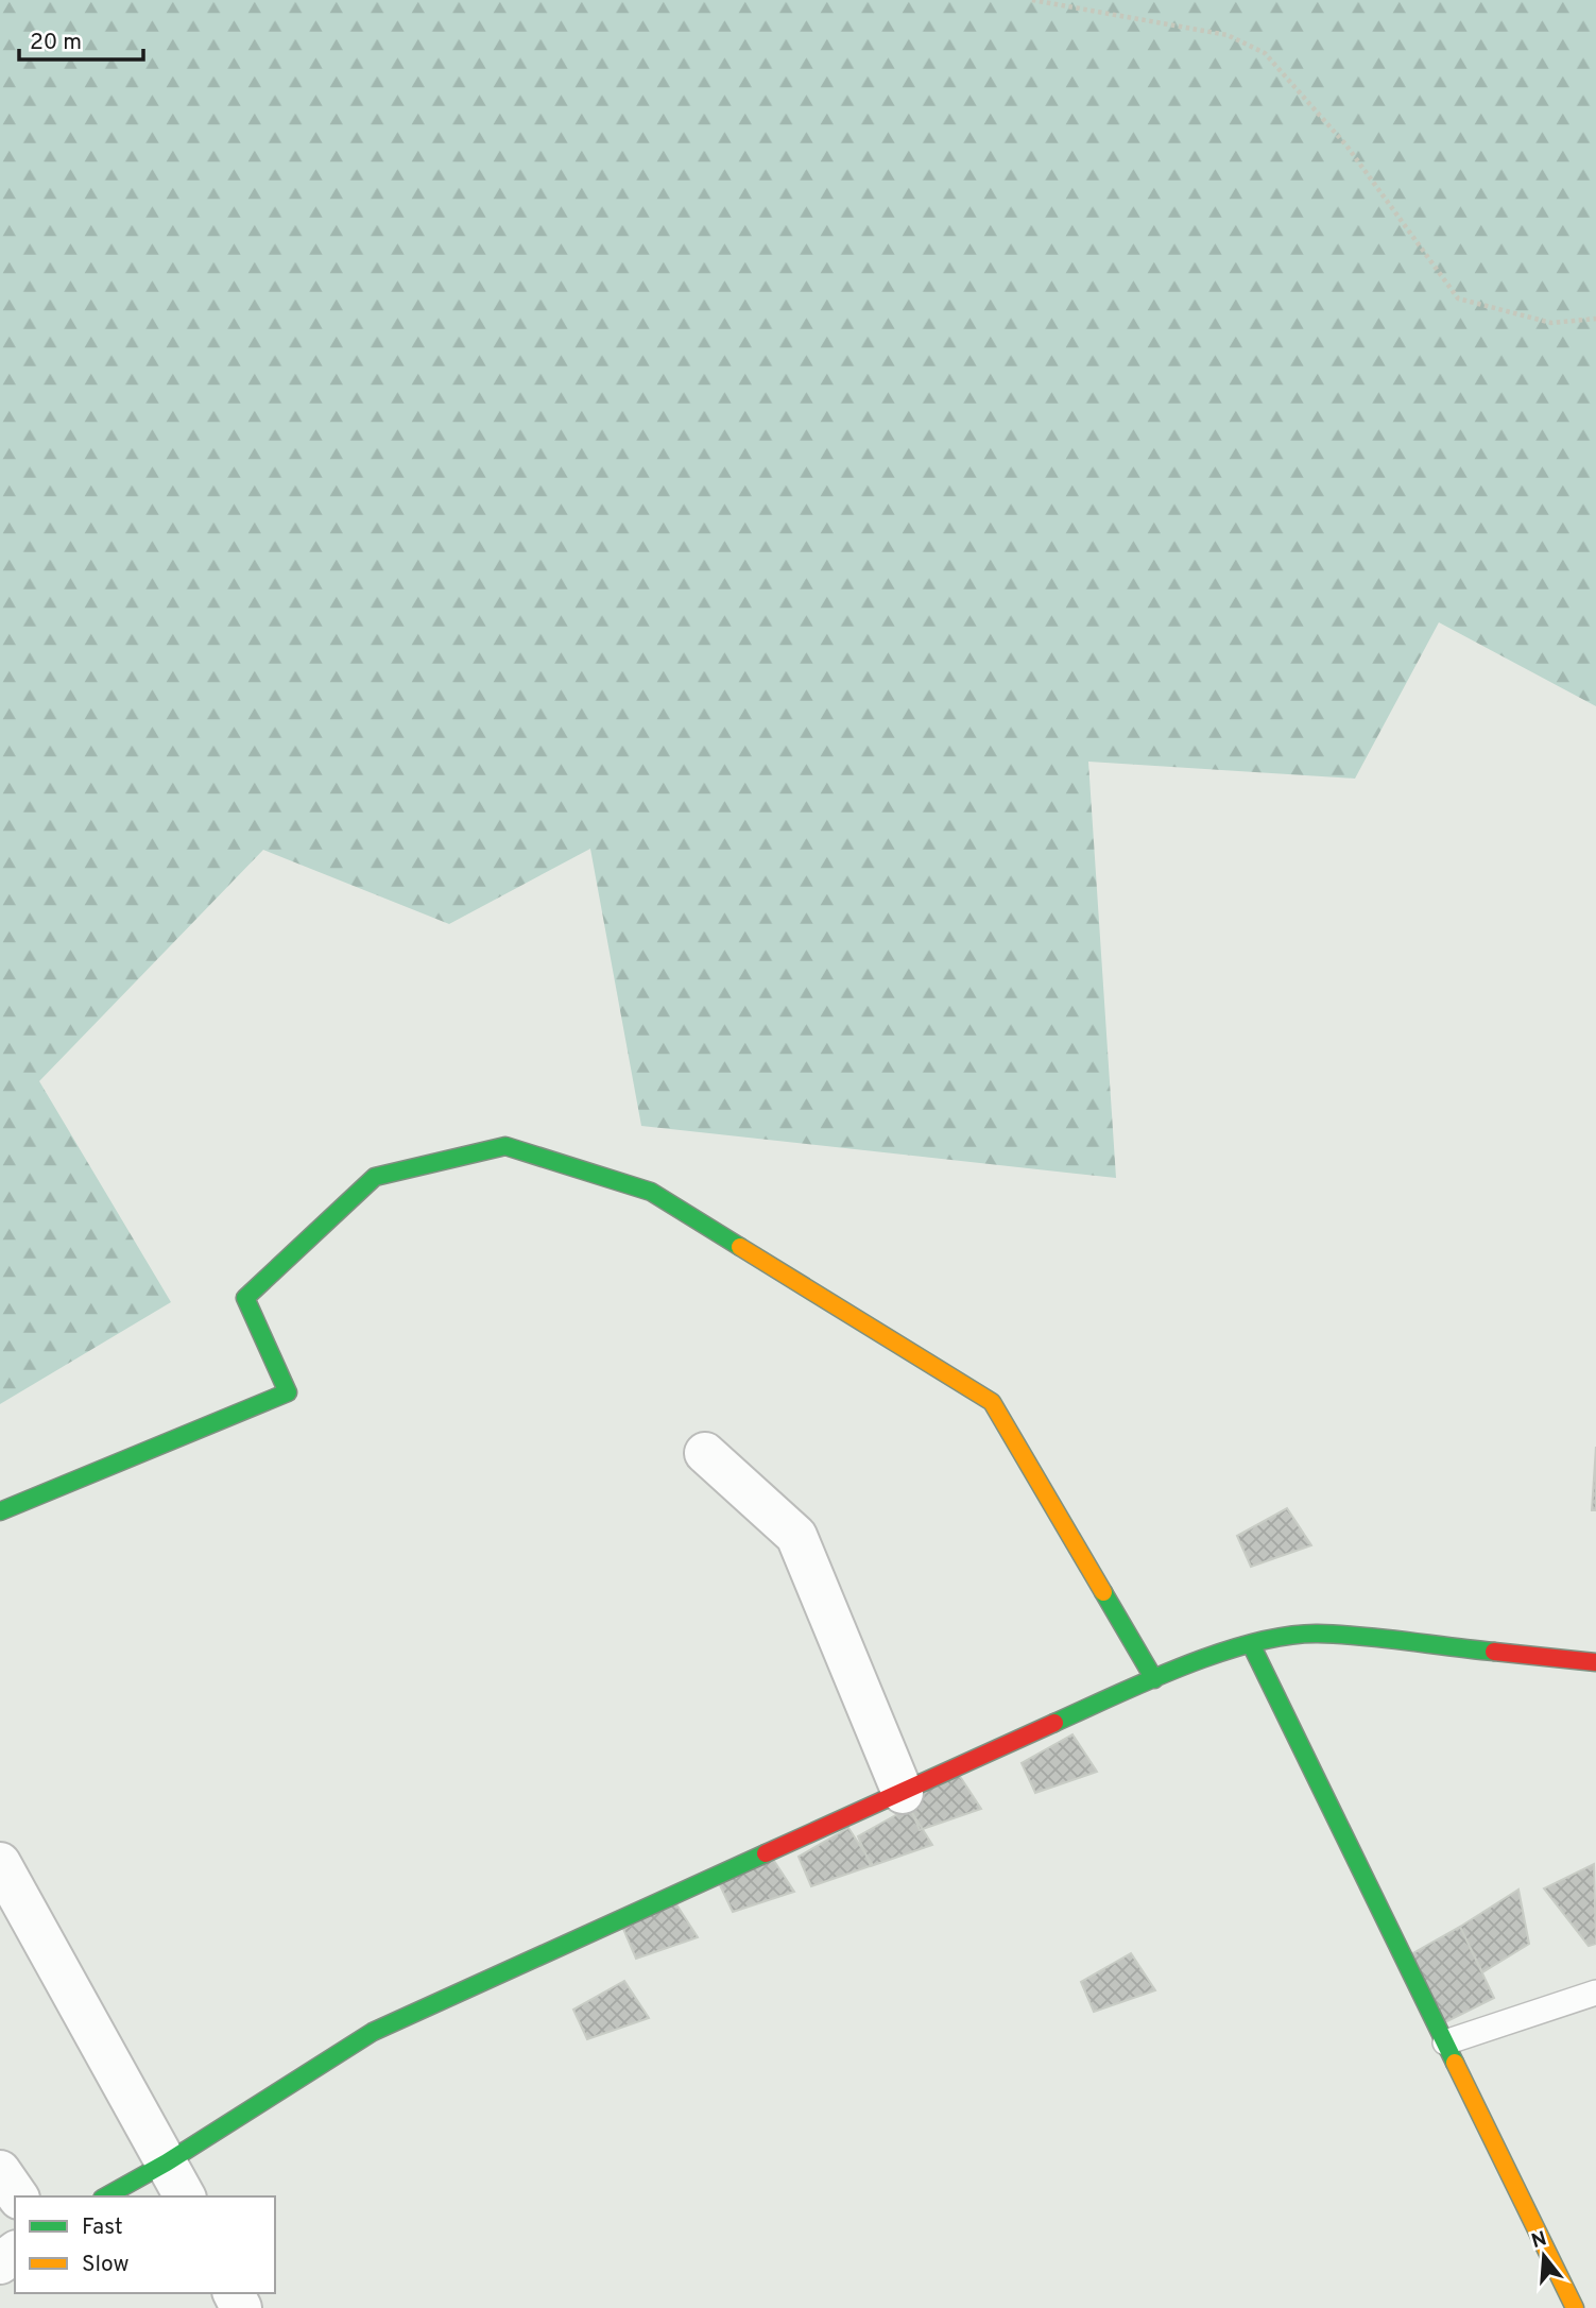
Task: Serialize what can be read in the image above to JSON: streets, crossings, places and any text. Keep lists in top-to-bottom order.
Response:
{
  "legend": ["Fast", "Slow"],
  "scale_bar": "20 m",
  "north": "top"
}
